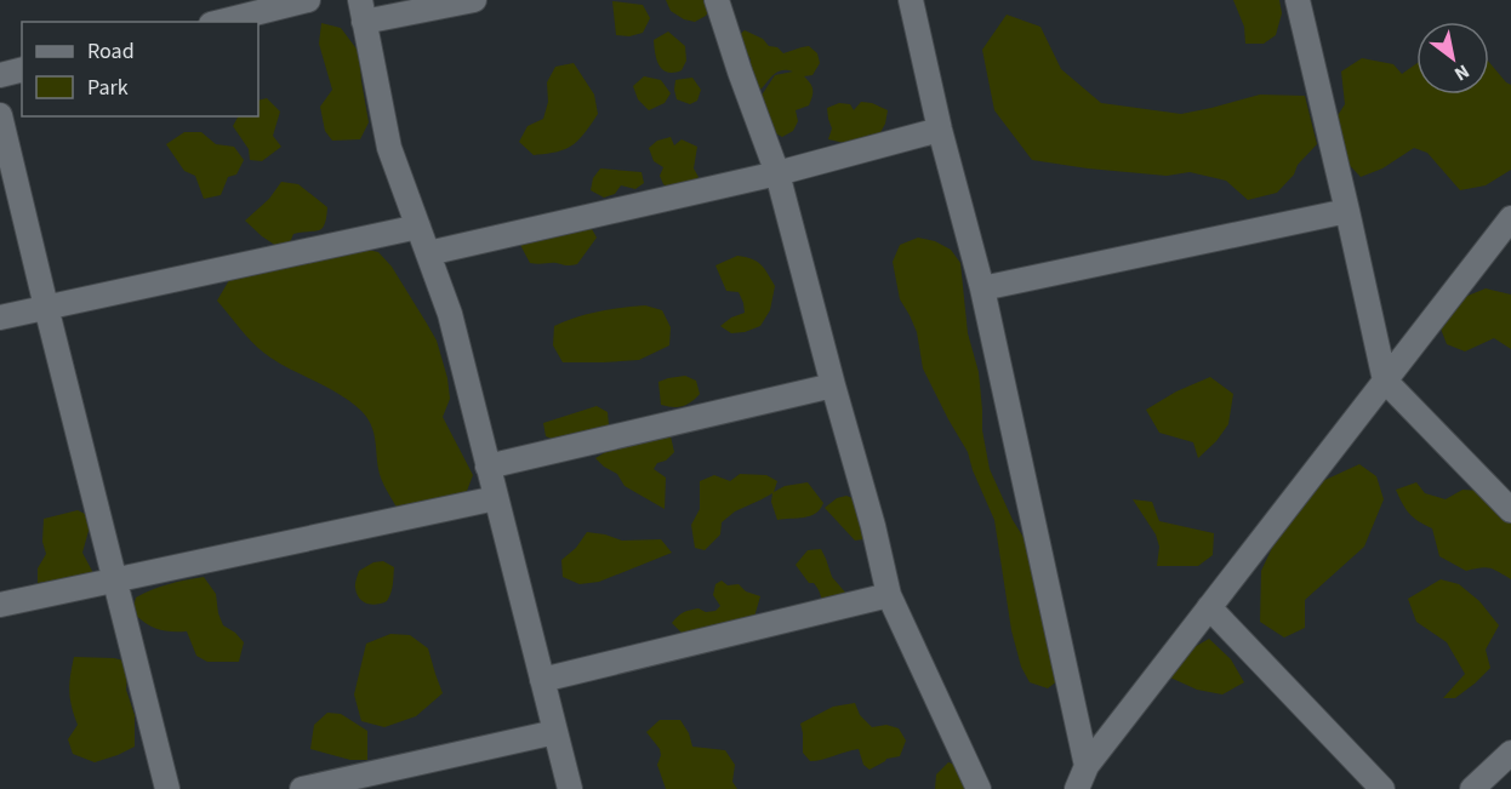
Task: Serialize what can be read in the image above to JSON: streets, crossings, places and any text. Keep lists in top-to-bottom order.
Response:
{
  "legend": ["Road", "Park"],
  "north": "bottom right"
}
